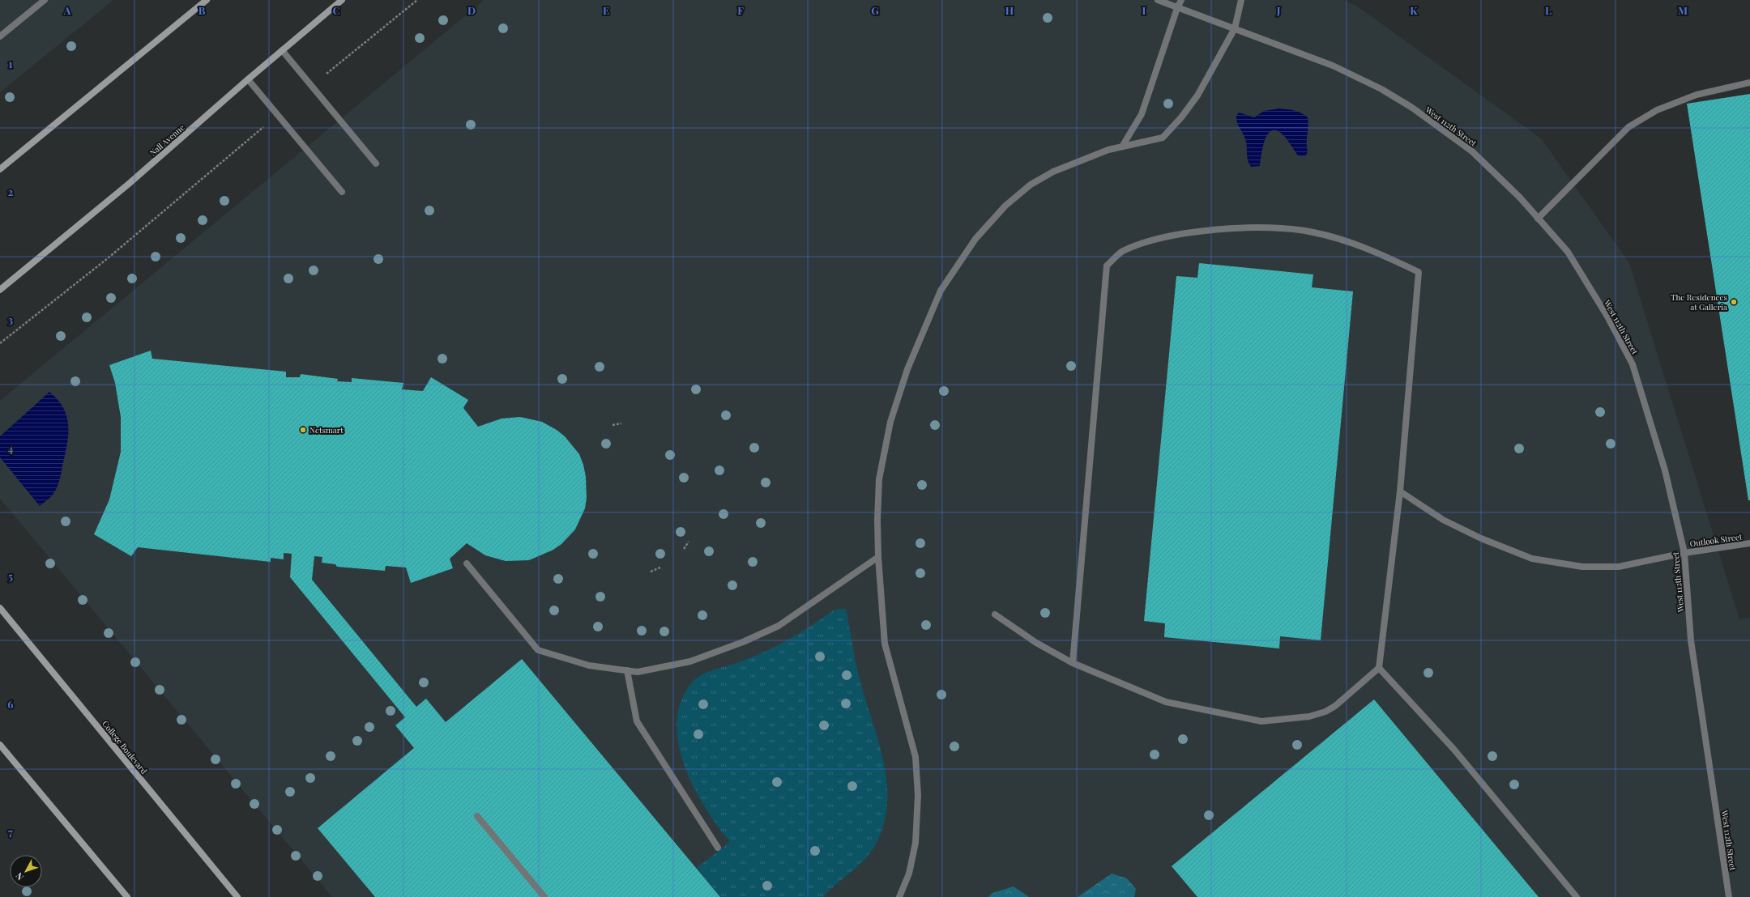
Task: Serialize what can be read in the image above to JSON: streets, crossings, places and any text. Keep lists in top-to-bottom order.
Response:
{
  "streets": {
    "main road": ["Nall Avenue", "College Boulevard"],
    "street": ["West 112th Street", "Outlook Street"]
  },
  "crossings": [
    ["West 112th Street", "Outlook Street"]
  ],
  "places": ["The Residences at Galleria", "Netsmart"],
  "north": "bottom left",
  "grid": {
    "columns": [
      "A",
      "B",
      "C",
      "D",
      "E",
      "F",
      "G",
      "H",
      "I",
      "J",
      "K",
      "L",
      "M"
    ],
    "rows": [
      "1",
      "2",
      "3",
      "4",
      "5",
      "6",
      "7"
    ]
  }
}
